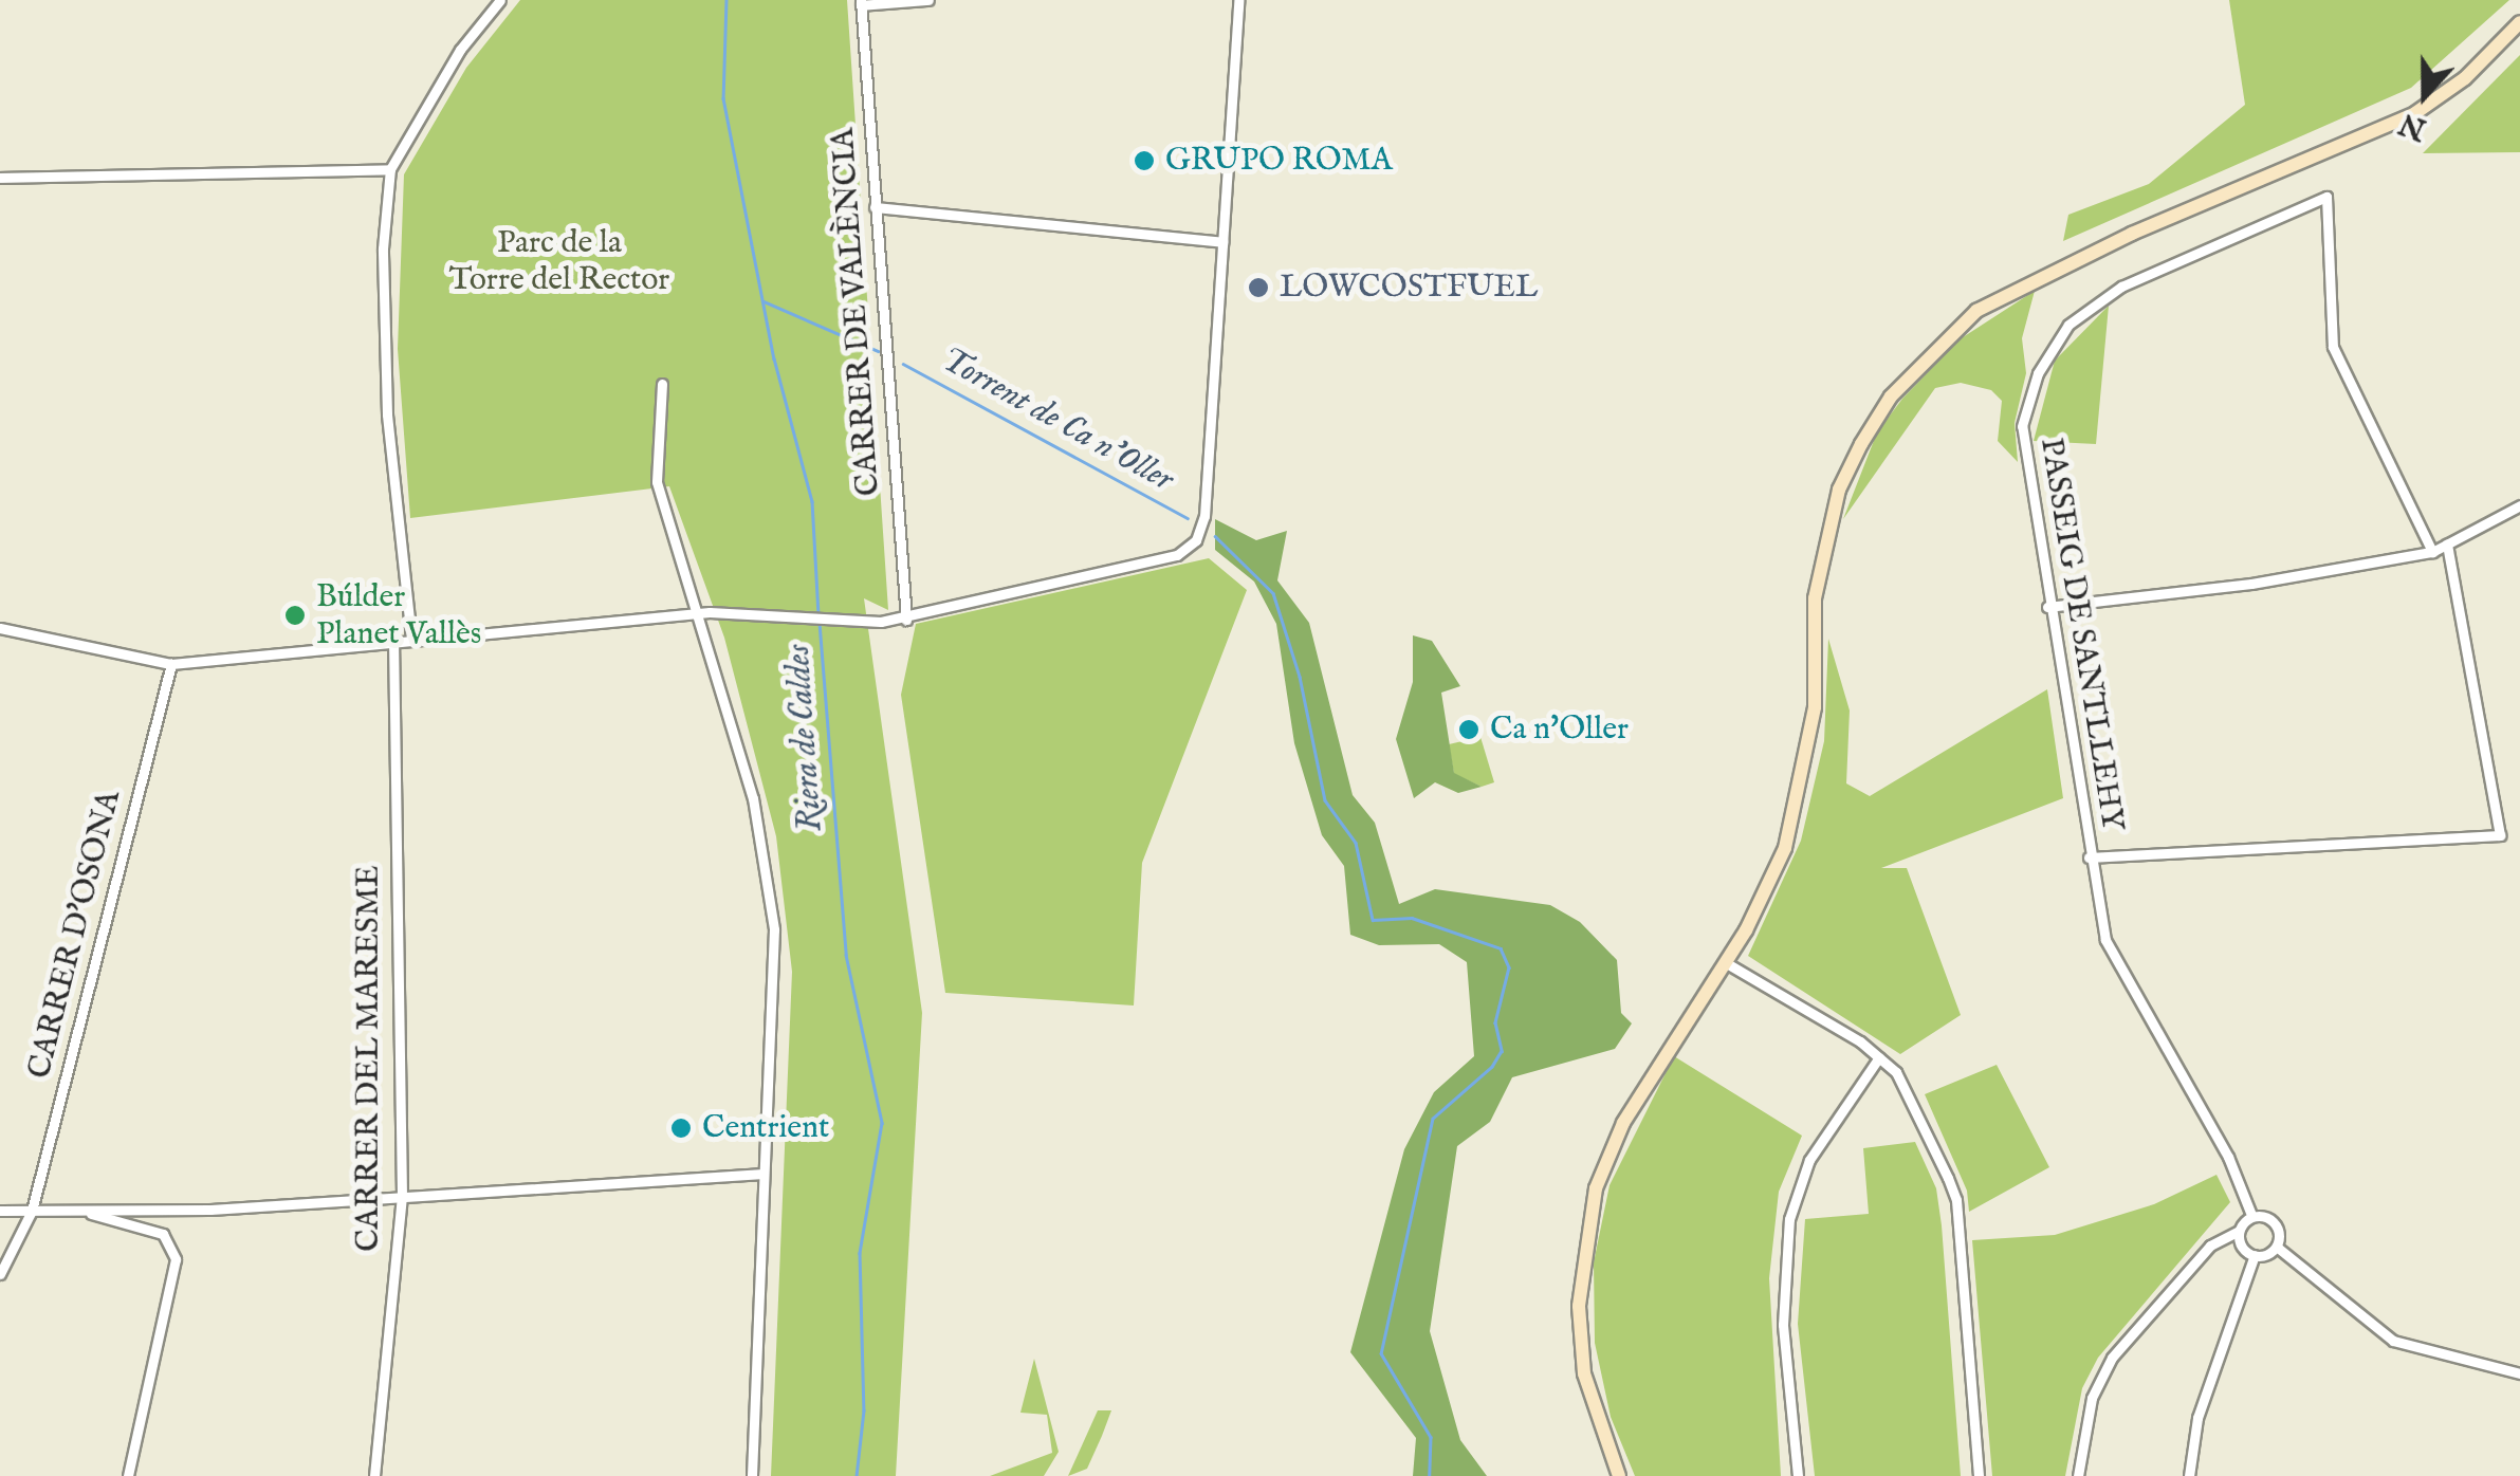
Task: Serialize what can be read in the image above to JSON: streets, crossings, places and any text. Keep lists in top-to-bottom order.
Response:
{
  "streets": {
    "street": [
      "CARRER DE VALÈNCIA",
      "PASSEIG DE SANTLLEHY",
      "CARRER D'OSONA",
      "CARRER DEL MARESME"
    ]
  },
  "water": ["Torrent de Ca n'Oller", "Riera de Caldes"],
  "parks": ["Parc de la Torre del Rector"],
  "places": [
    "GRUPO ROMA",
    "LOWCOSTFUEL",
    "Búlder Planet Vallès",
    "Ca n'Oller",
    "Centrient"
  ],
  "north": "bottom"
}
